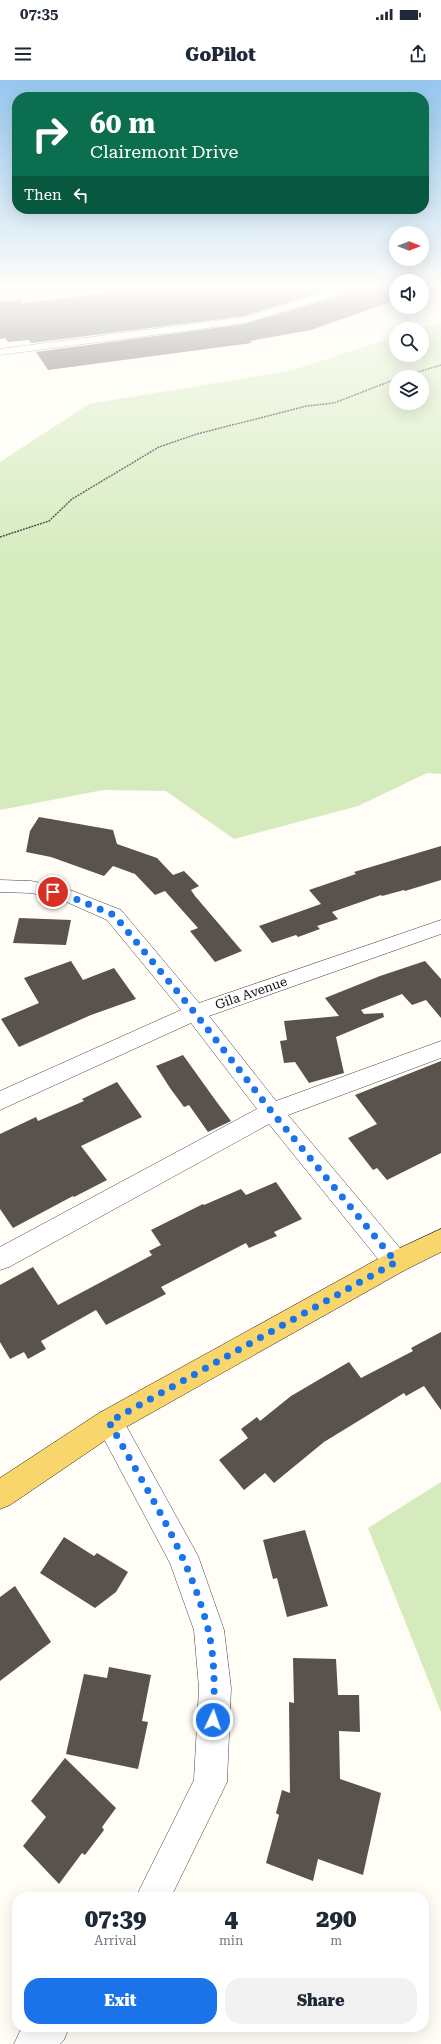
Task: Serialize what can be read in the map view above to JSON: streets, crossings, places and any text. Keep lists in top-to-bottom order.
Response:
{
  "streets": {
    "street": ["Gila Avenue"]
  },
  "north": "right",
  "page": {
    "status": "07:35",
    "header": "GoPilot",
    "turn": ["60 m", "Clairemont Drive"],
    "then": "Then",
    "eta": [
      "07:39",
      "Arrival",
      "4",
      "min",
      "290",
      "m"
    ],
    "buttons": ["Exit", "Share"]
  }
}
